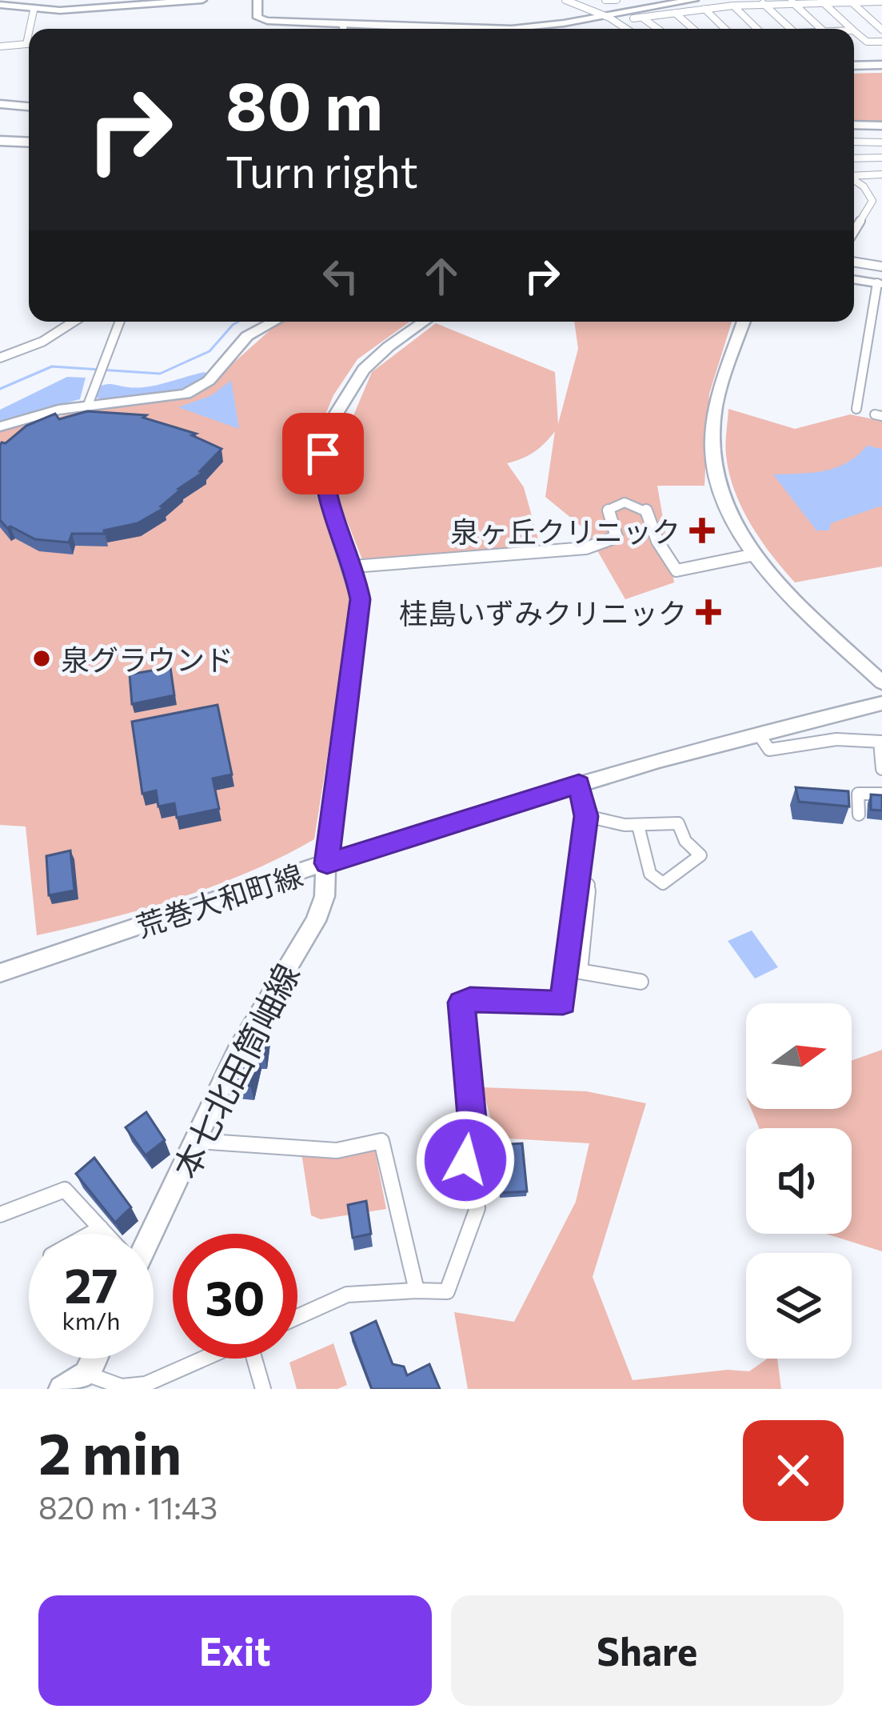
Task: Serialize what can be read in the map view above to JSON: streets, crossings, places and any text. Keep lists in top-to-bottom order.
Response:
{
  "streets": {
    "street": ["荒巻大和町線", "本七北田筒岫線"]
  },
  "crossings": [
    ["荒巻大和町線", "本七北田筒岫線"]
  ],
  "places": {
    "health": ["泉ヶ丘クリニック", "桂島いずみクリニック"],
    "other": ["泉グラウンド"]
  },
  "north": "right",
  "page": {
    "turn": ["80 m", "Turn right"],
    "speed": "27 km/h",
    "limit": "30",
    "heading": ["2 min", "820 m · 11:43"],
    "buttons": ["Exit", "Share"]
  }
}
